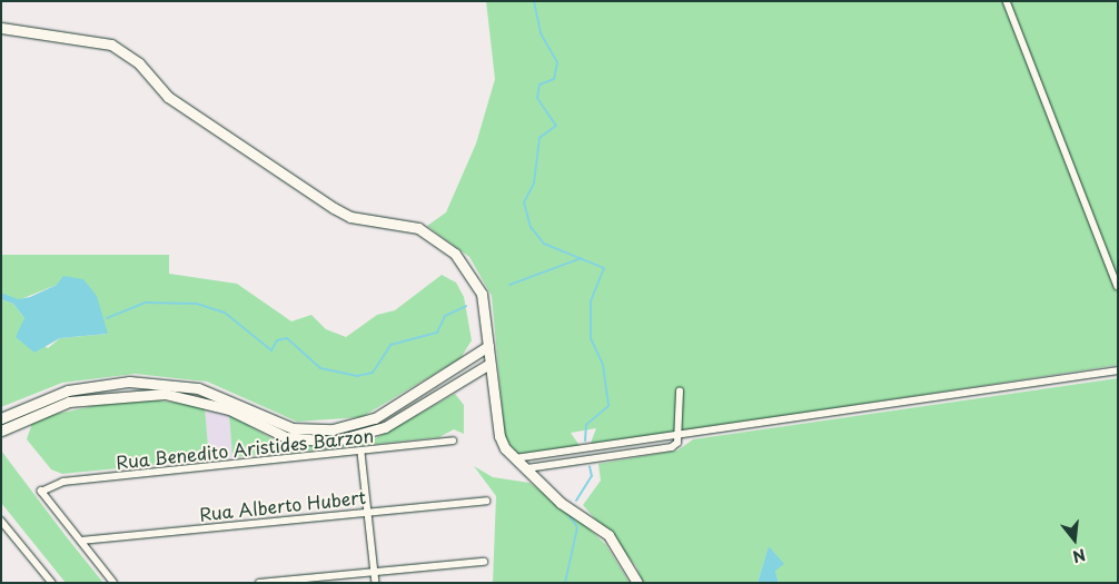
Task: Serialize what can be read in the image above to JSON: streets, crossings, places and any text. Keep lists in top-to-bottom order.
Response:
{
  "streets": {
    "street": ["Rua Benedito Aristides Barzon", "Rua Alberto Hubert"]
  },
  "crossings": [
    ["Rua Benedito Aristides Barzon", "Rua Alberto Hubert"]
  ],
  "north": "bottom"
}
